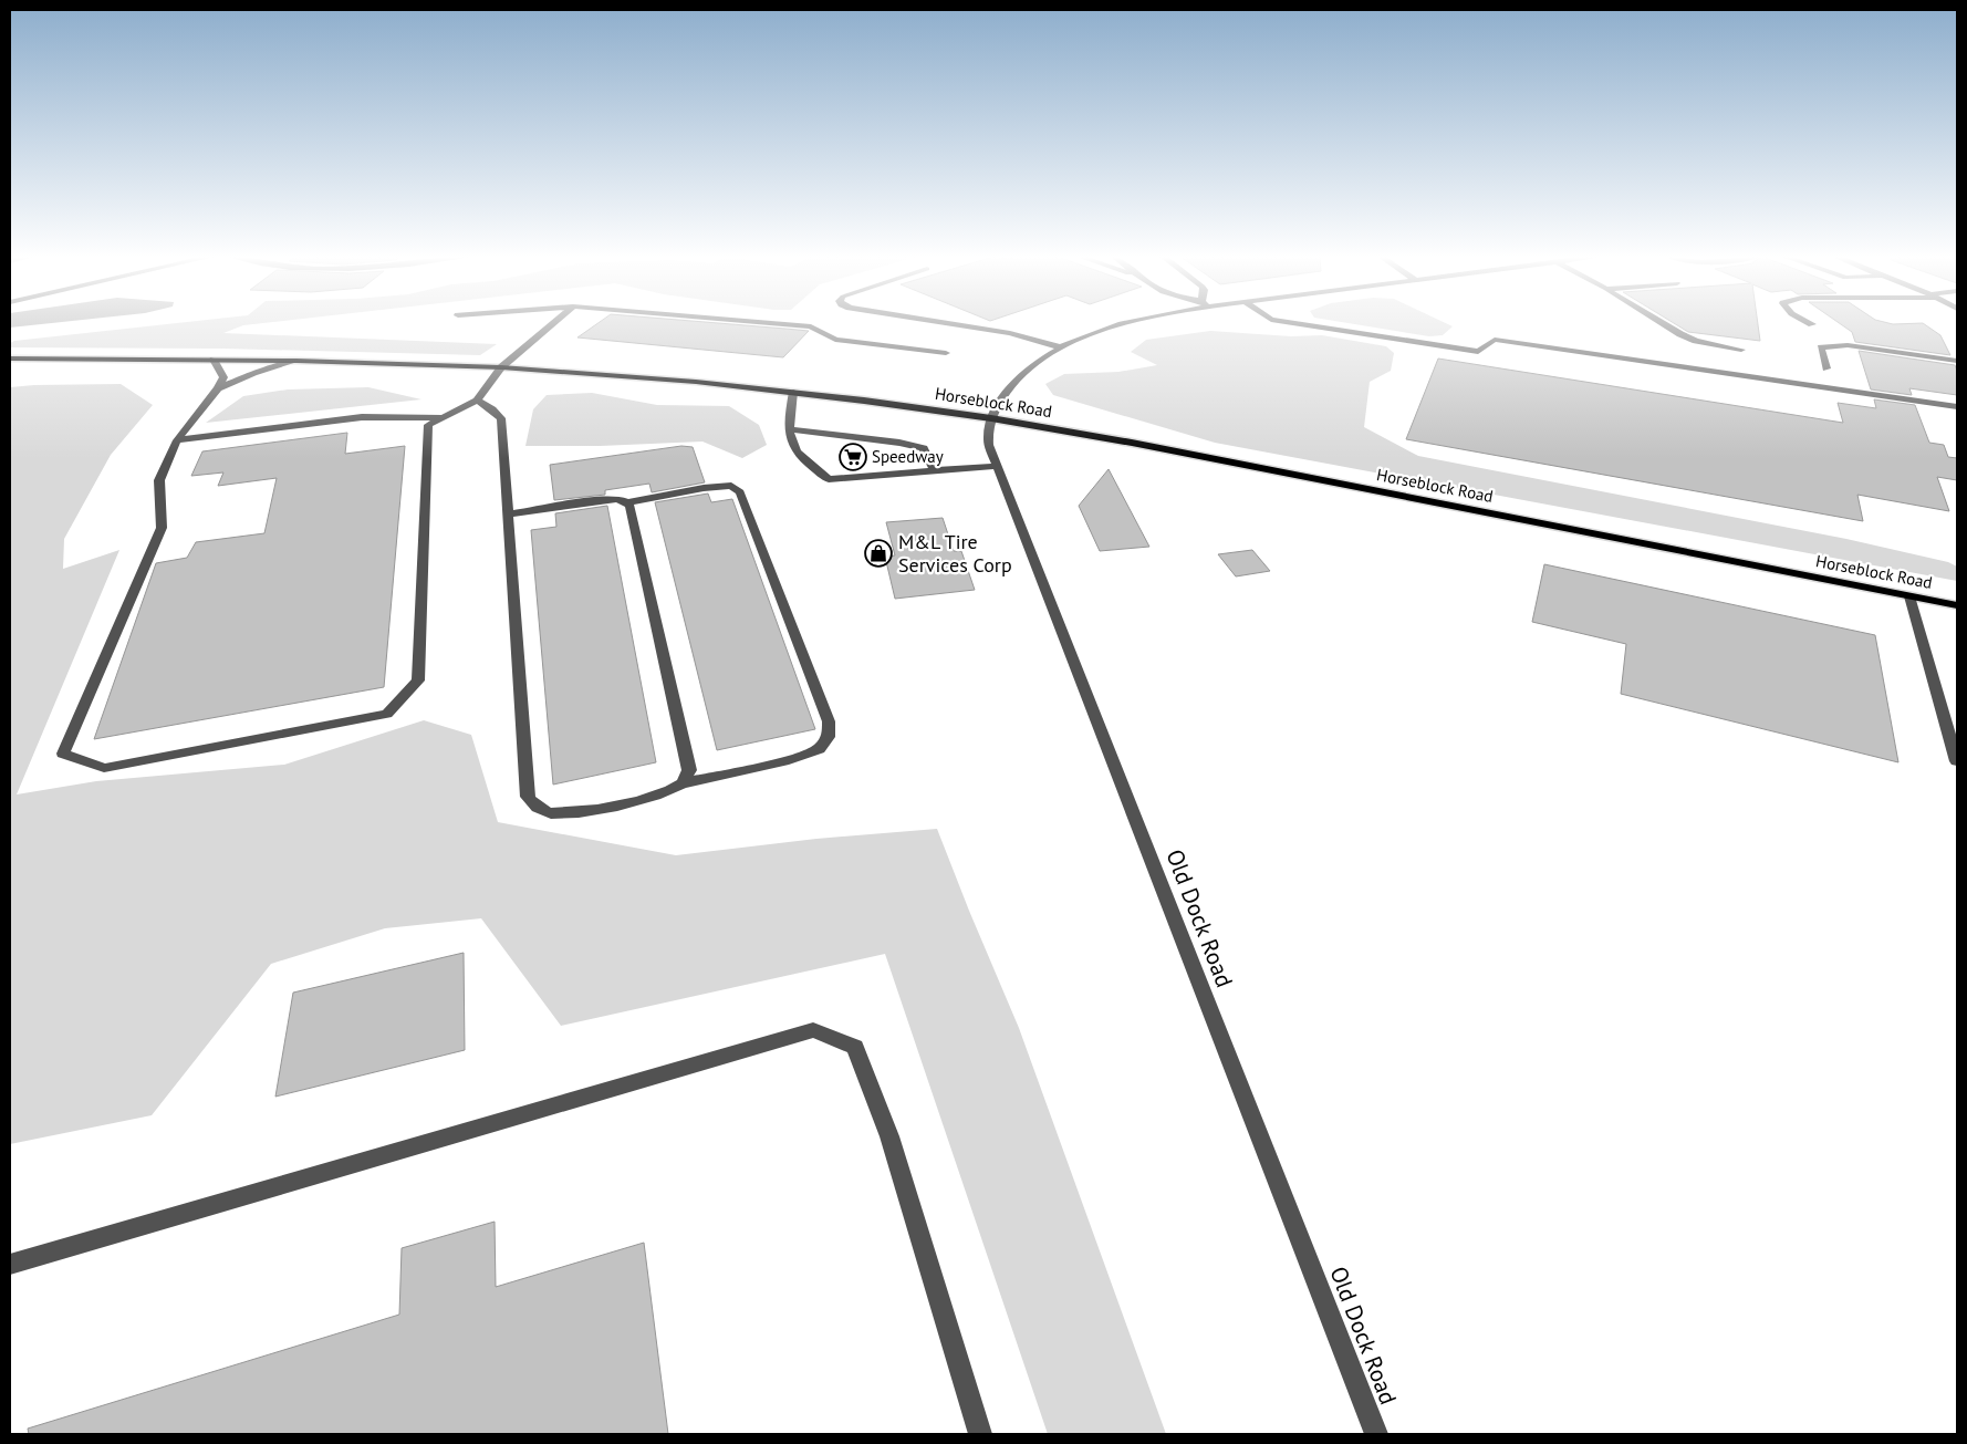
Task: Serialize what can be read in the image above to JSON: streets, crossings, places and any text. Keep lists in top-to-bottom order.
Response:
{
  "streets": {
    "main road": ["Horseblock Road"],
    "street": ["Old Dock Road"]
  },
  "crossings": [
    ["Horseblock Road", "Old Dock Road"]
  ],
  "places": {
    "supermarket": ["Speedway"],
    "shop": ["M&L Tire Services Corp"]
  }
}
